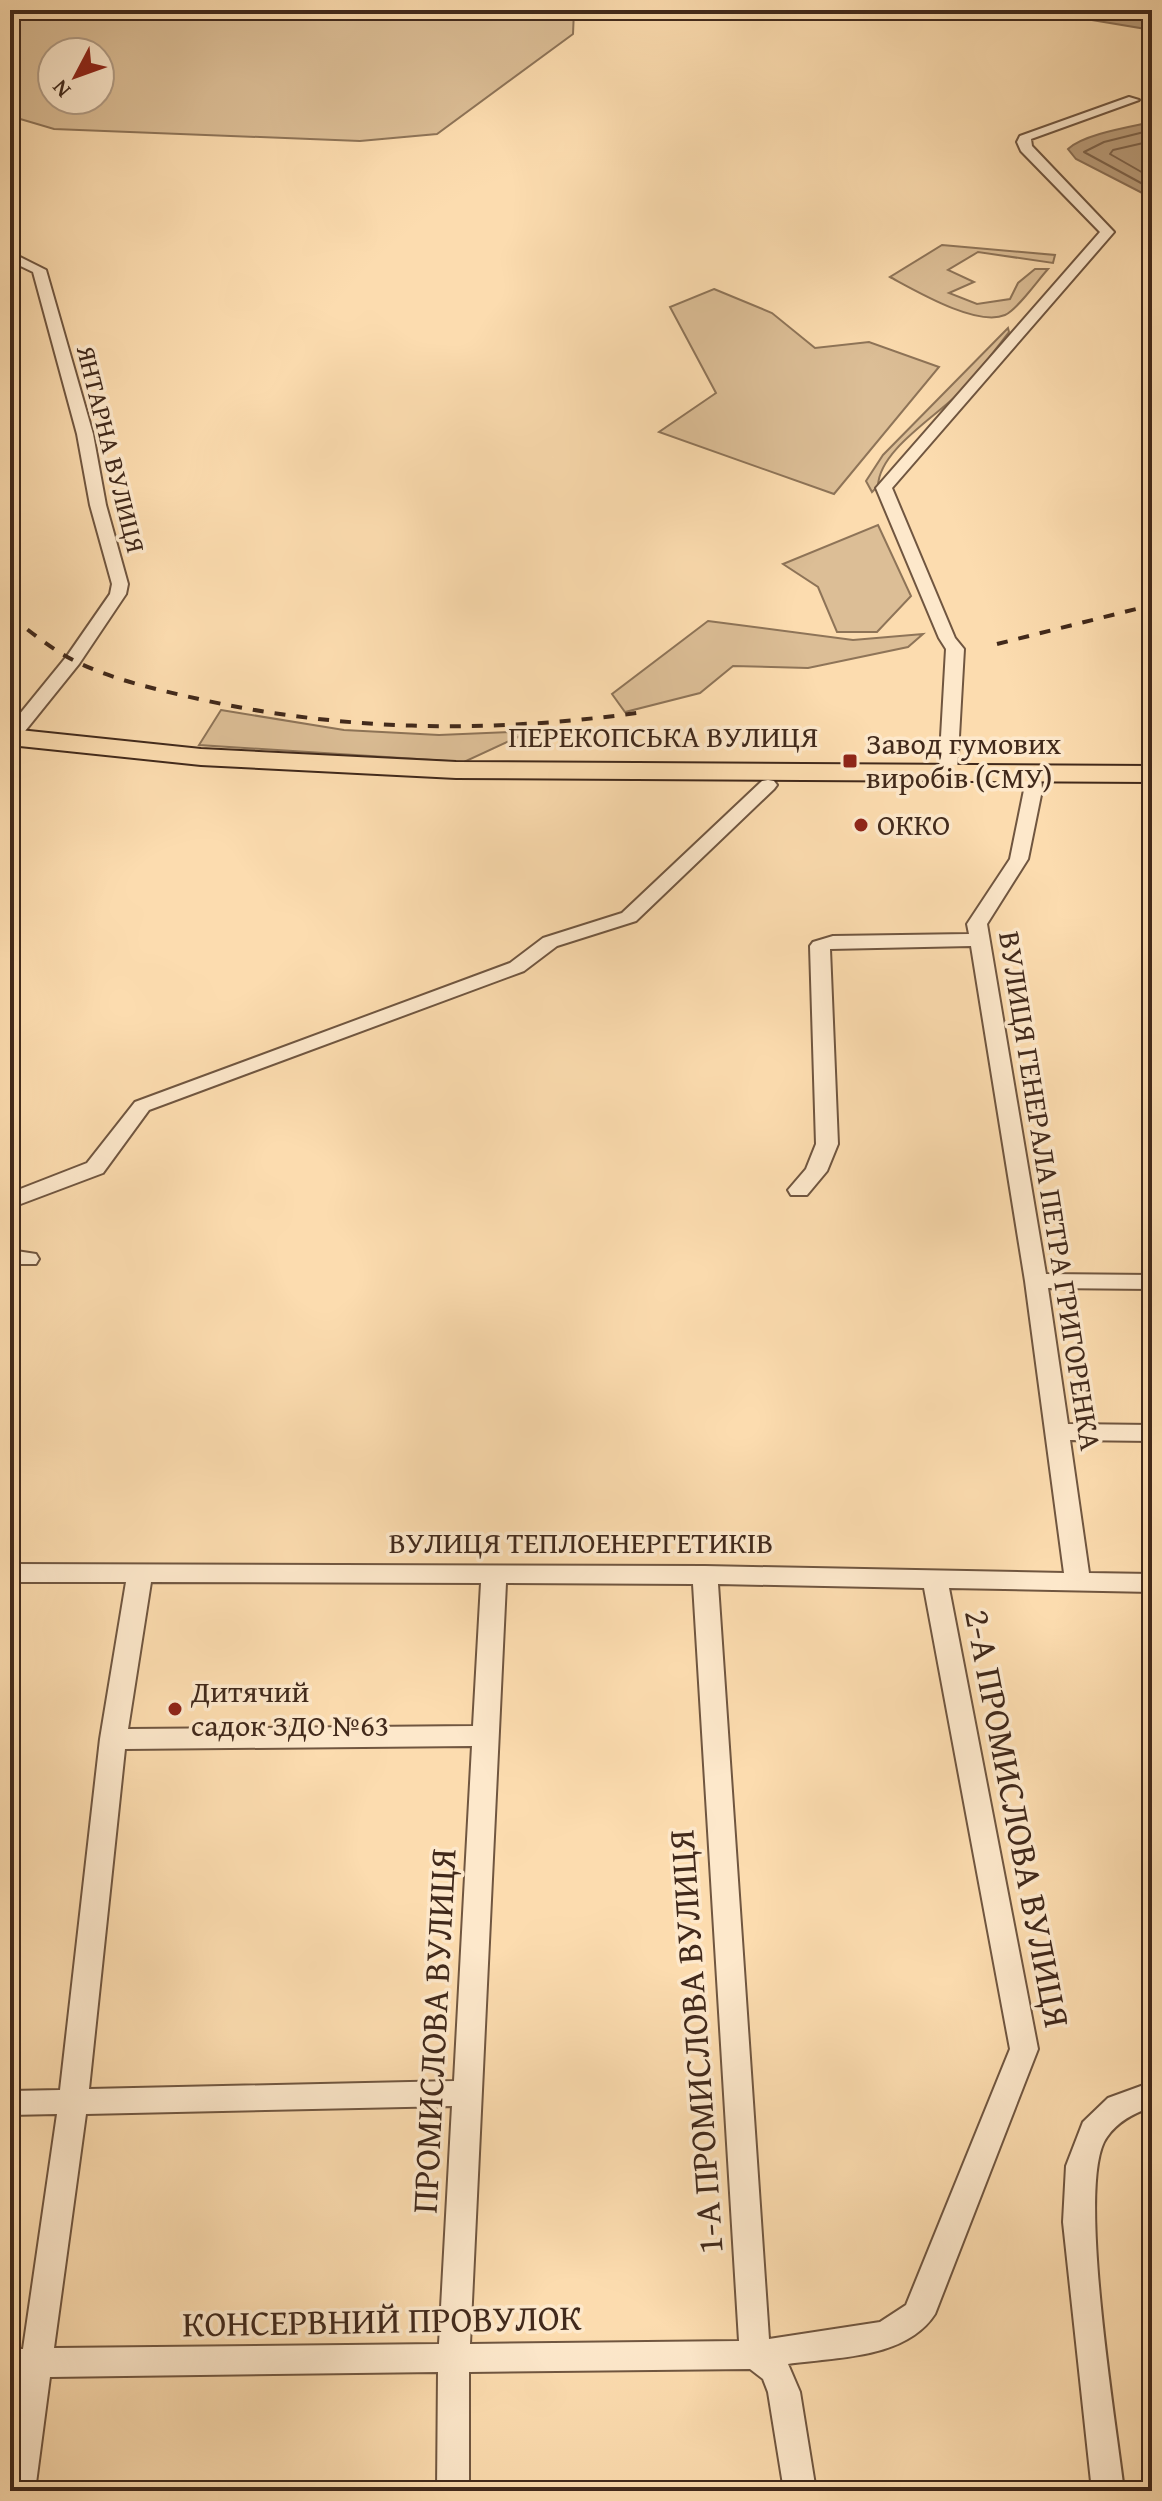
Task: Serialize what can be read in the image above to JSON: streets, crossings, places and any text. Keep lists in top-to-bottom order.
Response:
{
  "streets": {
    "main road": ["ПЕРЕКОПСЬКА ВУЛИЦЯ"],
    "street": [
      "ЯНТАРНА ВУЛИЦЯ",
      "ВУЛИЦЯ ГЕНЕРАЛА ПЕТРА ГРИГОРЕНКА",
      "ВУЛИЦЯ ТЕПЛОЕНЕРГЕТИКІВ",
      "2-А ПРОМИСЛОВА ВУЛИЦЯ",
      "ПРОМИСЛОВА ВУЛИЦЯ",
      "1-А ПРОМИСЛОВА ВУЛИЦЯ",
      "КОНСЕРВНИЙ ПРОВУЛОК"
    ]
  },
  "crossings": [
    ["ЯНТАРНА ВУЛИЦЯ", "ПЕРЕКОПСЬКА ВУЛИЦЯ"],
    ["ПЕРЕКОПСЬКА ВУЛИЦЯ", "ВУЛИЦЯ ГЕНЕРАЛА ПЕТРА ГРИГОРЕНКА"],
    ["ВУЛИЦЯ ГЕНЕРАЛА ПЕТРА ГРИГОРЕНКА", "ВУЛИЦЯ ТЕПЛОЕНЕРГЕТИКІВ"],
    ["ВУЛИЦЯ ТЕПЛОЕНЕРГЕТИКІВ", "2-А ПРОМИСЛОВА ВУЛИЦЯ"],
    ["ВУЛИЦЯ ТЕПЛОЕНЕРГЕТИКІВ", "ПРОМИСЛОВА ВУЛИЦЯ"],
    ["ВУЛИЦЯ ТЕПЛОЕНЕРГЕТИКІВ", "1-А ПРОМИСЛОВА ВУЛИЦЯ"],
    ["2-А ПРОМИСЛОВА ВУЛИЦЯ", "1-А ПРОМИСЛОВА ВУЛИЦЯ"],
    ["2-А ПРОМИСЛОВА ВУЛИЦЯ", "КОНСЕРВНИЙ ПРОВУЛОК"],
    ["ПРОМИСЛОВА ВУЛИЦЯ", "КОНСЕРВНИЙ ПРОВУЛОК"],
    ["1-А ПРОМИСЛОВА ВУЛИЦЯ", "КОНСЕРВНИЙ ПРОВУЛОК"]
  ],
  "places": {
    "transit": ["Завод гумових виробів (СМУ)"],
    "other": ["ОККО", "Дитячий садок ЗДО №63"]
  },
  "north": "bottom left"
}
